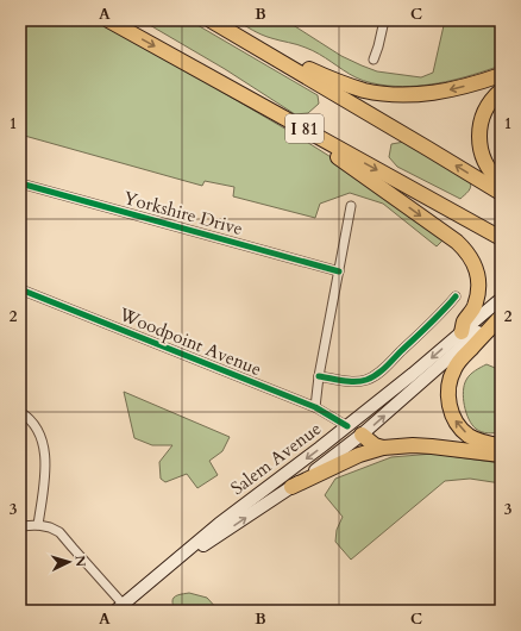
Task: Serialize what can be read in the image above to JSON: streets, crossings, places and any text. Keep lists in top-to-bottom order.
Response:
{
  "streets": {
    "highway": ["I 81"],
    "main road": ["Salem Avenue"],
    "street": ["Yorkshire Drive", "Woodpoint Avenue"]
  },
  "crossings": [
    ["Woodpoint Avenue", "Salem Avenue"]
  ],
  "north": "right",
  "grid": {
    "columns": ["A", "B", "C"],
    "rows": ["1", "2", "3"]
  }
}
